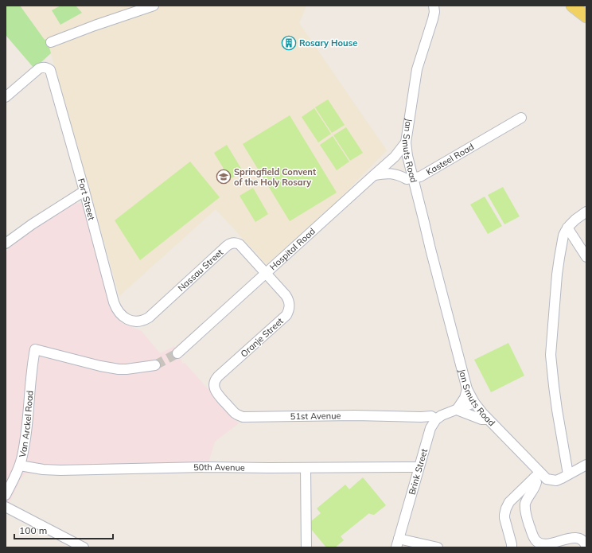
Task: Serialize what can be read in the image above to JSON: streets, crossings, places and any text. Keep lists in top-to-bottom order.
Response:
{
  "streets": {
    "street": [
      "Jan Smuts Road",
      "Kasteel Road",
      "Fort Street",
      "Hospital Road",
      "Nassau Street",
      "Oranje Street",
      "51st Avenue",
      "Van Arckel Road",
      "50th Avenue",
      "Brink Street"
    ]
  },
  "crossings": [
    ["Jan Smuts Road", "Kasteel Road"],
    ["Jan Smuts Road", "Hospital Road"],
    ["Fort Street", "Nassau Street"],
    ["Hospital Road", "Nassau Street"],
    ["Hospital Road", "Oranje Street"],
    ["Nassau Street", "Oranje Street"],
    ["Oranje Street", "51st Avenue"],
    ["51st Avenue", "Brink Street"],
    ["Van Arckel Road", "50th Avenue"],
    ["50th Avenue", "Brink Street"]
  ],
  "places": {
    "building": ["Rosary House"],
    "school or university": ["Springfield Convent of the Holy Rosary"]
  },
  "scale_bar": "100 m"
}
